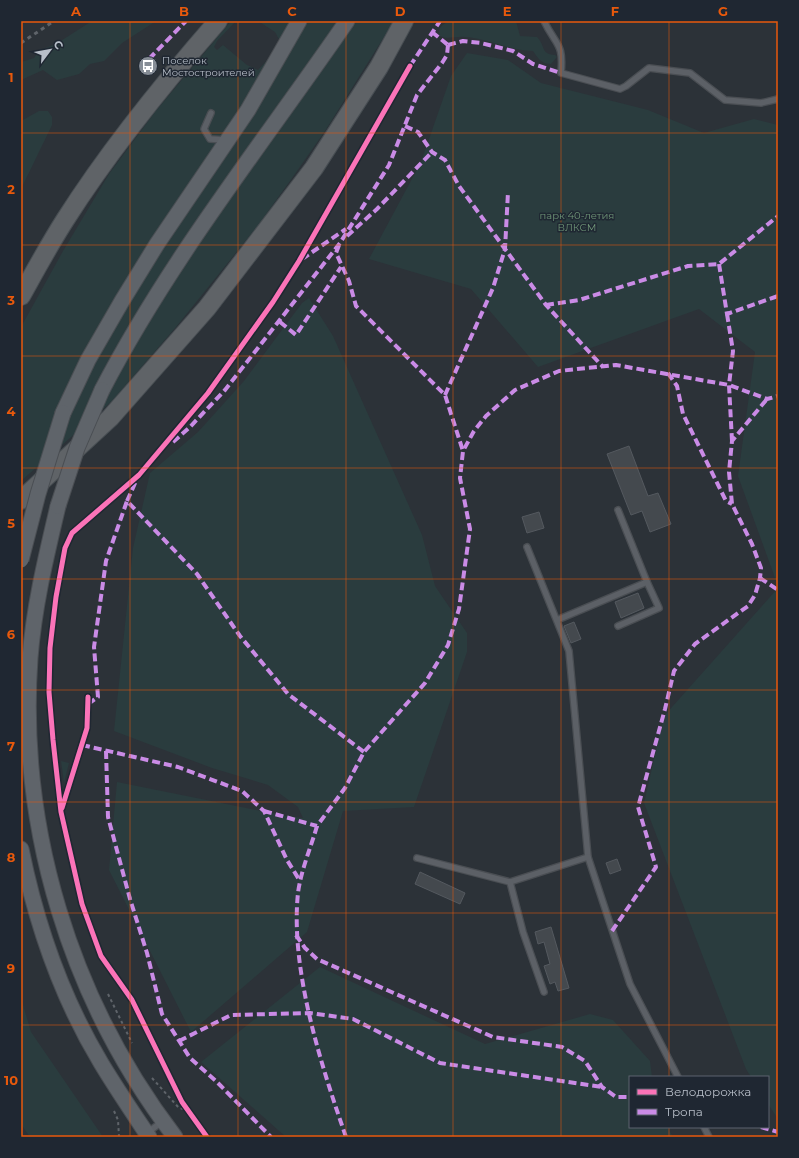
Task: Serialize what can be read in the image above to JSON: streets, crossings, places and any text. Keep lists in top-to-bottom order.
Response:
{
  "parks": ["парк 40-летия ВЛКСМ"],
  "places": {
    "bus stop": ["Поселок Мостостроителей"]
  },
  "legend": ["Велодорожка", "Тропа"],
  "north": "top right",
  "grid": {
    "columns": [
      "A",
      "B",
      "C",
      "D",
      "E",
      "F",
      "G"
    ],
    "rows": [
      "1",
      "2",
      "3",
      "4",
      "5",
      "6",
      "7",
      "8",
      "9",
      "10"
    ]
  }
}
